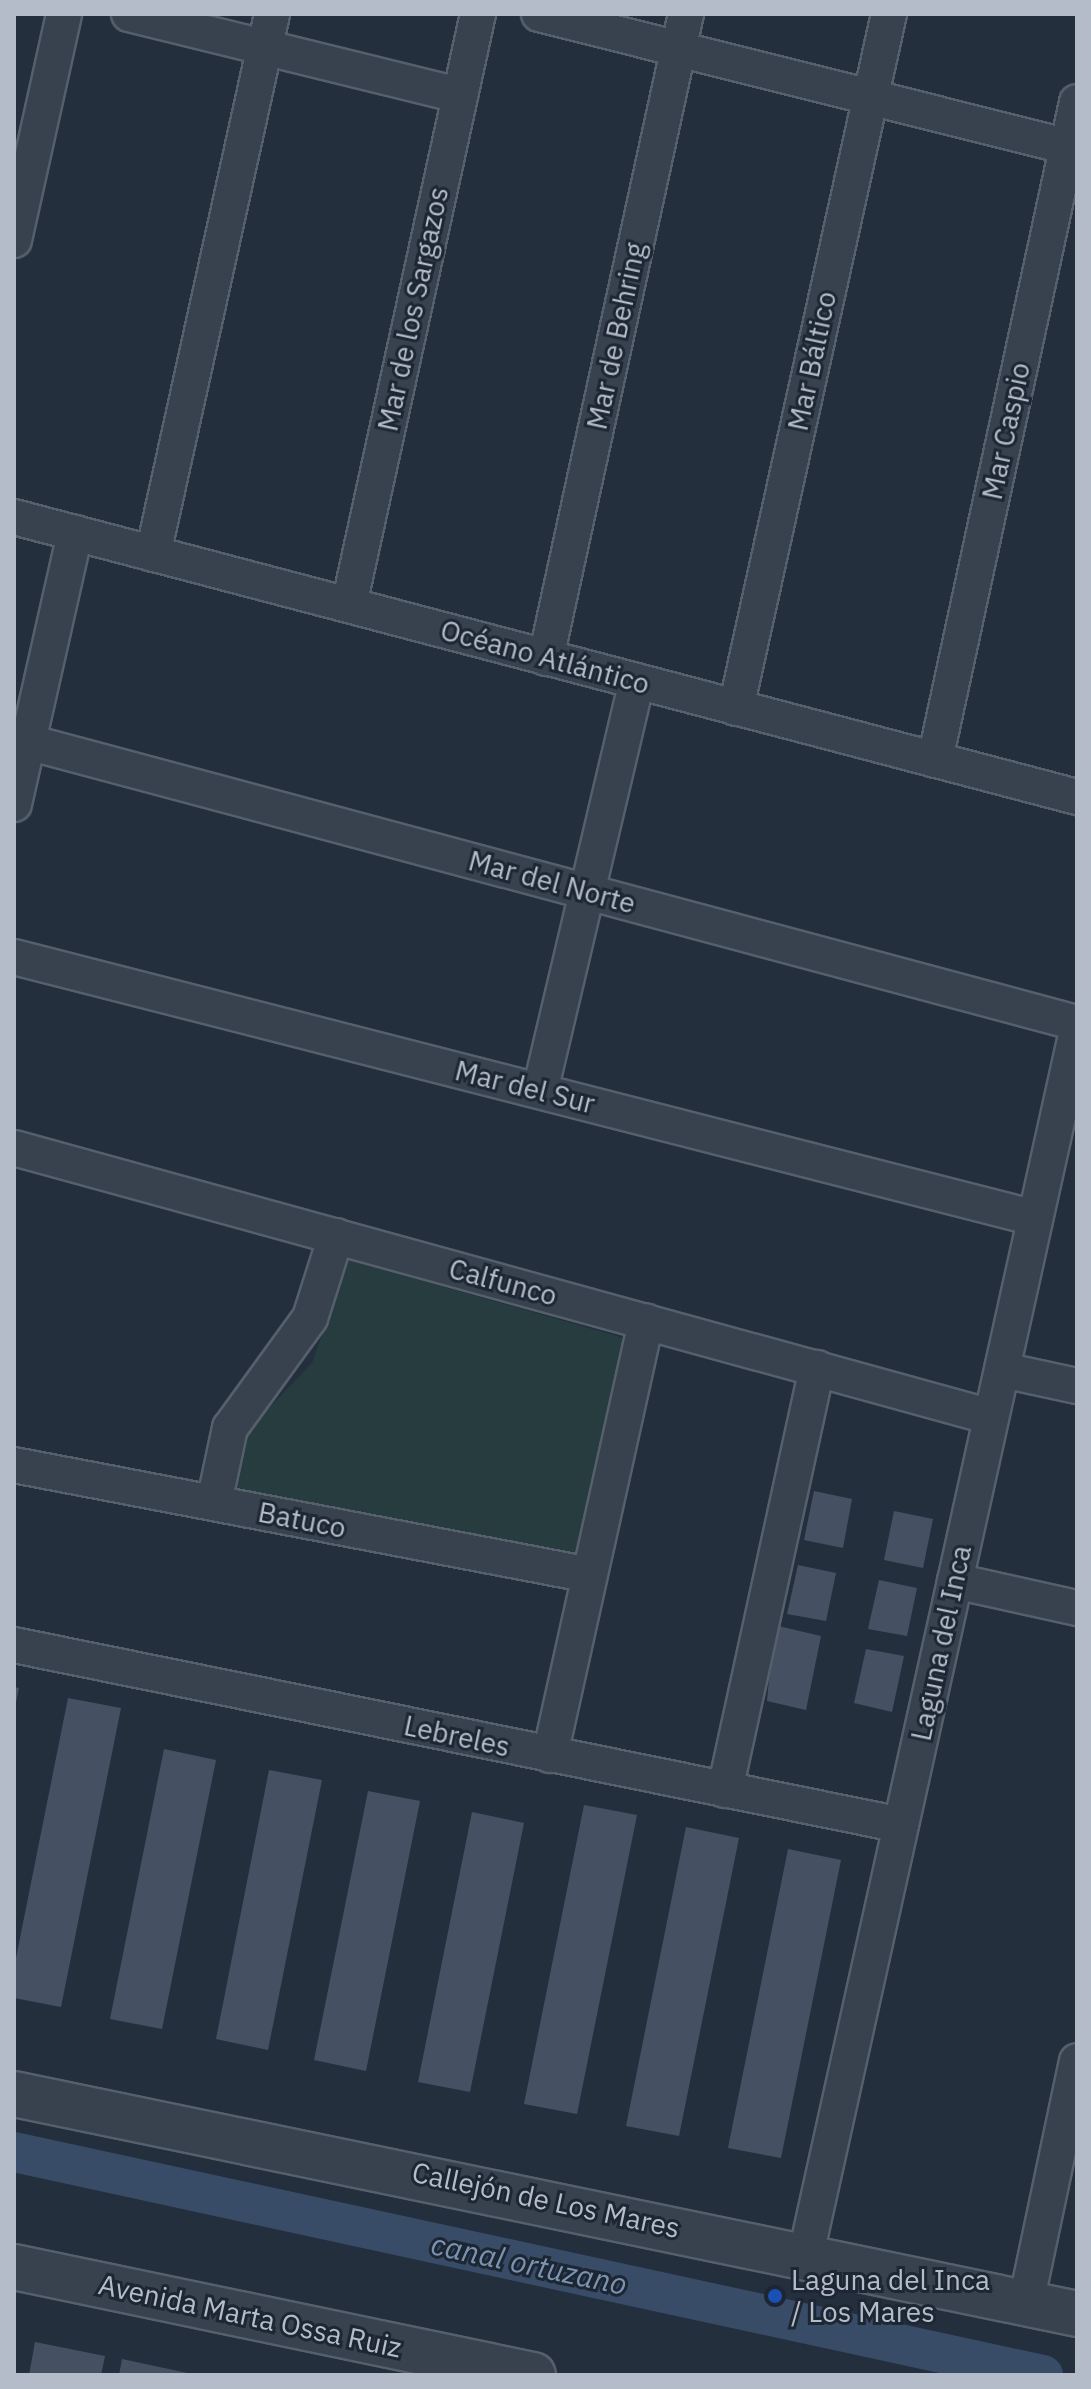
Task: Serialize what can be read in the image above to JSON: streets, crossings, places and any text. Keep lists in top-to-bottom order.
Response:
{
  "streets": {
    "street": [
      "Mar de los Sargazos",
      "Mar de Behring",
      "Mar Báltico",
      "Mar Caspio",
      "Océano Atlántico",
      "Mar del Norte",
      "Mar del Sur",
      "Calfunco",
      "Batuco",
      "Laguna del Inca",
      "Lebreles",
      "Callejón de Los Mares",
      "Avenida Marta Ossa Ruiz"
    ]
  },
  "crossings": [
    ["Mar de los Sargazos", "Océano Atlántico"],
    ["Mar de Behring", "Océano Atlántico"],
    ["Mar Báltico", "Océano Atlántico"],
    ["Mar Caspio", "Océano Atlántico"],
    ["Mar del Sur", "Laguna del Inca"],
    ["Calfunco", "Laguna del Inca"],
    ["Laguna del Inca", "Lebreles"],
    ["Laguna del Inca", "Callejón de Los Mares"]
  ],
  "water": ["canal ortuzano"],
  "places": ["Laguna del Inca / Los Mares"]
}
